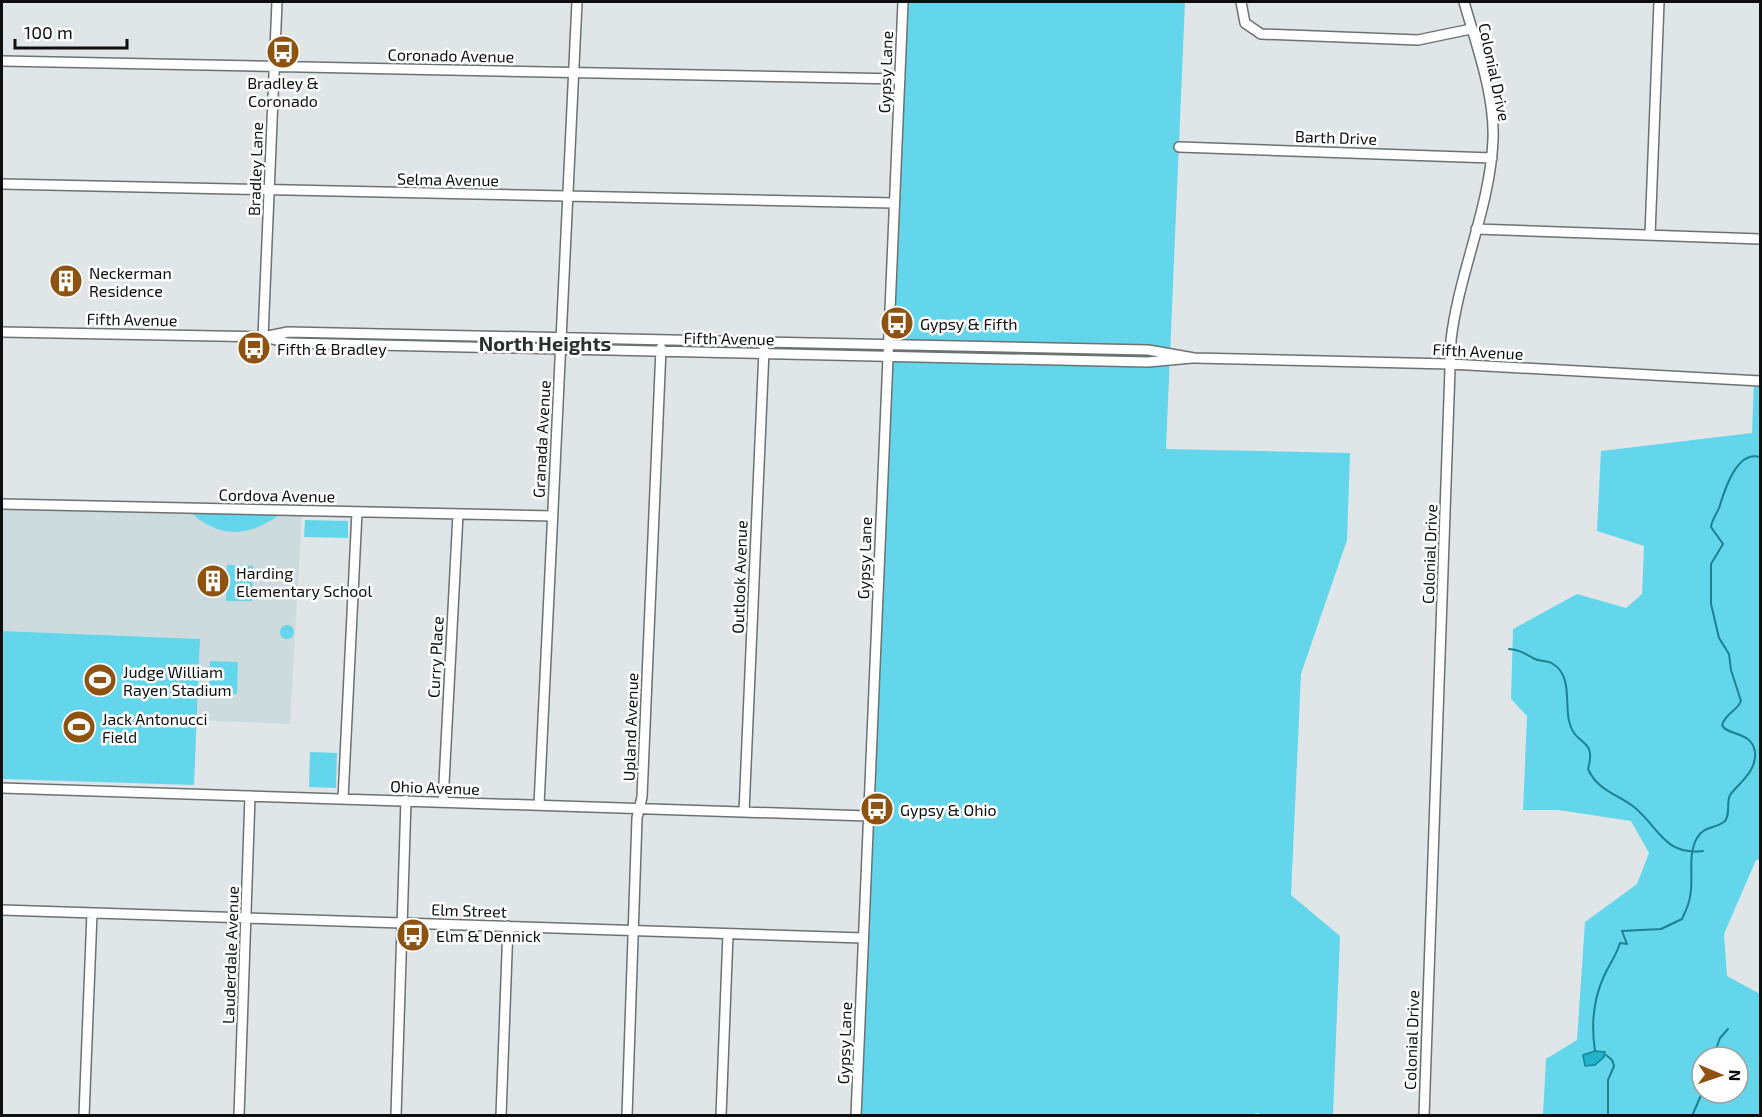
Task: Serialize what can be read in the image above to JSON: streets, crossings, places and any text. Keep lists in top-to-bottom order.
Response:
{
  "streets": {
    "street": [
      "Coronado Avenue",
      "Gypsy Lane",
      "Colonial Drive",
      "Barth Drive",
      "Bradley Lane",
      "Selma Avenue",
      "Fifth Avenue",
      "Granada Avenue",
      "Cordova Avenue",
      "Outlook Avenue",
      "Curry Place",
      "Upland Avenue",
      "Ohio Avenue",
      "Elm Street",
      "Lauderdale Avenue"
    ]
  },
  "crossings": [
    ["Coronado Avenue", "Gypsy Lane"],
    ["Coronado Avenue", "Bradley Lane"],
    ["Coronado Avenue", "Granada Avenue"],
    ["Gypsy Lane", "Selma Avenue"],
    ["Gypsy Lane", "Fifth Avenue"],
    ["Gypsy Lane", "Ohio Avenue"],
    ["Gypsy Lane", "Elm Street"],
    ["Colonial Drive", "Barth Drive"],
    ["Colonial Drive", "Fifth Avenue"],
    ["Bradley Lane", "Selma Avenue"],
    ["Bradley Lane", "Fifth Avenue"],
    ["Selma Avenue", "Granada Avenue"],
    ["Fifth Avenue", "Granada Avenue"],
    ["Fifth Avenue", "Outlook Avenue"],
    ["Fifth Avenue", "Upland Avenue"],
    ["Granada Avenue", "Cordova Avenue"],
    ["Granada Avenue", "Ohio Avenue"],
    ["Cordova Avenue", "Curry Place"],
    ["Outlook Avenue", "Ohio Avenue"],
    ["Curry Place", "Ohio Avenue"],
    ["Upland Avenue", "Ohio Avenue"],
    ["Upland Avenue", "Elm Street"],
    ["Ohio Avenue", "Lauderdale Avenue"],
    ["Elm Street", "Lauderdale Avenue"]
  ],
  "districts": ["North Heights"],
  "places": {
    "bus stop": [
      "Bradley & Coronado",
      "Gypsy & Fifth",
      "Fifth & Bradley",
      "Gypsy & Ohio",
      "Elm & Dennick"
    ],
    "building": ["Neckerman Residence", "Harding Elementary School"],
    "sports": ["Judge William Rayen Stadium", "Jack Antonucci Field"]
  },
  "scale_bar": "100 m",
  "north": "right"
}
